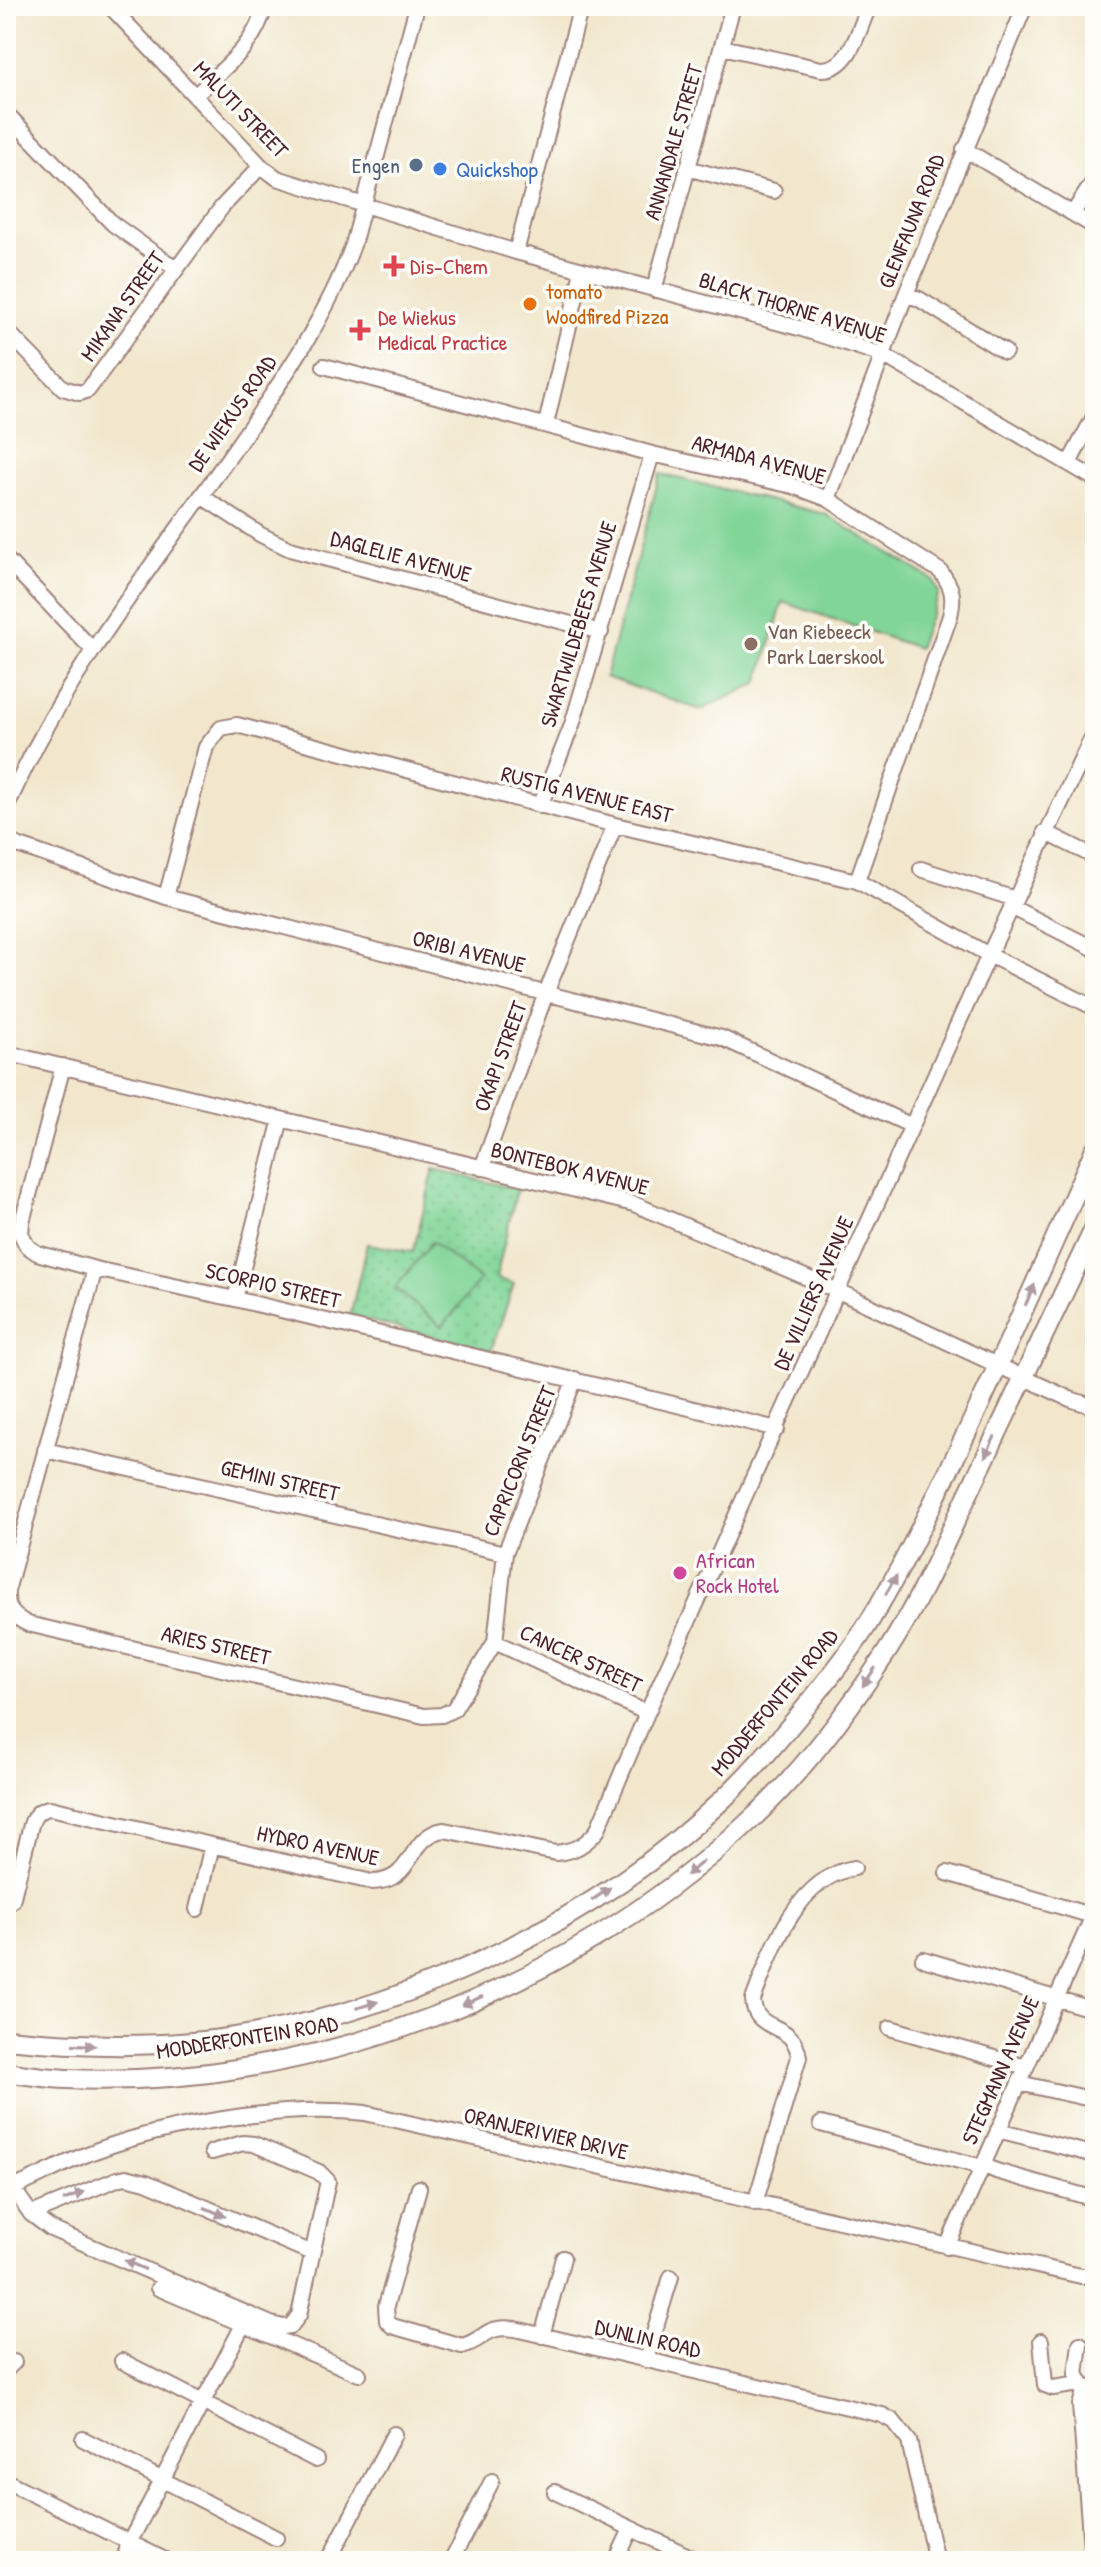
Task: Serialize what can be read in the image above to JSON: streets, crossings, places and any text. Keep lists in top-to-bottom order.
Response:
{
  "streets": {
    "main road": ["MODDERFONTEIN ROAD"],
    "street": [
      "MALUTI STREET",
      "ANNANDALE STREET",
      "GLENFAUNA ROAD",
      "MIKANA STREET",
      "BLACK THORNE AVENUE",
      "DE WIEKUS ROAD",
      "ARMADA AVENUE",
      "DAGLELIE AVENUE",
      "SWARTWILDEBEES AVENUE",
      "RUSTIG AVENUE EAST",
      "ORIBI AVENUE",
      "OKAPI STREET",
      "BONTEBOK AVENUE",
      "SCORPIO STREET",
      "DE VILLIERS AVENUE",
      "CAPRICORN STREET",
      "GEMINI STREET",
      "ARIES STREET",
      "CANCER STREET",
      "HYDRO AVENUE",
      "STEGMANN AVENUE",
      "ORANJERIVIER DRIVE",
      "DUNLIN ROAD"
    ]
  },
  "crossings": [
    ["MALUTI STREET", "MIKANA STREET"],
    ["MALUTI STREET", "BLACK THORNE AVENUE"],
    ["MALUTI STREET", "DE WIEKUS ROAD"],
    ["ANNANDALE STREET", "BLACK THORNE AVENUE"],
    ["GLENFAUNA ROAD", "BLACK THORNE AVENUE"],
    ["GLENFAUNA ROAD", "ARMADA AVENUE"],
    ["BLACK THORNE AVENUE", "DE WIEKUS ROAD"],
    ["DE WIEKUS ROAD", "DAGLELIE AVENUE"],
    ["ARMADA AVENUE", "SWARTWILDEBEES AVENUE"],
    ["ARMADA AVENUE", "RUSTIG AVENUE EAST"],
    ["DAGLELIE AVENUE", "SWARTWILDEBEES AVENUE"],
    ["SWARTWILDEBEES AVENUE", "RUSTIG AVENUE EAST"],
    ["RUSTIG AVENUE EAST", "ORIBI AVENUE"],
    ["RUSTIG AVENUE EAST", "OKAPI STREET"],
    ["RUSTIG AVENUE EAST", "DE VILLIERS AVENUE"],
    ["ORIBI AVENUE", "OKAPI STREET"],
    ["ORIBI AVENUE", "DE VILLIERS AVENUE"],
    ["OKAPI STREET", "BONTEBOK AVENUE"],
    ["BONTEBOK AVENUE", "SCORPIO STREET"],
    ["BONTEBOK AVENUE", "DE VILLIERS AVENUE"],
    ["BONTEBOK AVENUE", "MODDERFONTEIN ROAD"],
    ["SCORPIO STREET", "DE VILLIERS AVENUE"],
    ["SCORPIO STREET", "CAPRICORN STREET"],
    ["DE VILLIERS AVENUE", "CANCER STREET"],
    ["DE VILLIERS AVENUE", "HYDRO AVENUE"],
    ["CAPRICORN STREET", "GEMINI STREET"],
    ["CAPRICORN STREET", "ARIES STREET"],
    ["CAPRICORN STREET", "CANCER STREET"],
    ["STEGMANN AVENUE", "ORANJERIVIER DRIVE"]
  ],
  "places": {
    "other": [
      "Engen",
      "Quickshop",
      "tomato Woodfired Pizza",
      "Van Riebeeck Park Laerskool",
      "African Rock Hotel"
    ],
    "health": ["Dis-Chem", "De Wiekus Medical Practice"]
  }
}
